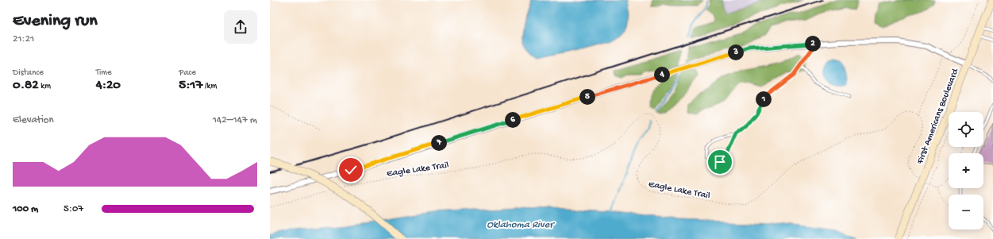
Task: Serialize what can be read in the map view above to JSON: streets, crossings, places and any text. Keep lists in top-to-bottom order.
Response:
{
  "streets": {
    "main road": ["First Americans Boulevard"],
    "path": ["Eagle Lake Trail"]
  },
  "water": ["Oklahoma River"],
  "page": {
    "heading": ["Evening run", "21:21"],
    "pins": [
      "2",
      "3",
      "4",
      "5",
      "1",
      "6",
      "7"
    ],
    "stats": [
      ["Distance", "0.82 km"],
      ["Time", "4:20"],
      ["Pace", "5:17 /km"]
    ],
    "chart": ["Elevation", "142–147 m"],
    "map_buttons": ["+", "−"],
    "list": [
      {
        "name": "100 m",
        "note": "5:07"
      }
    ]
  }
}
